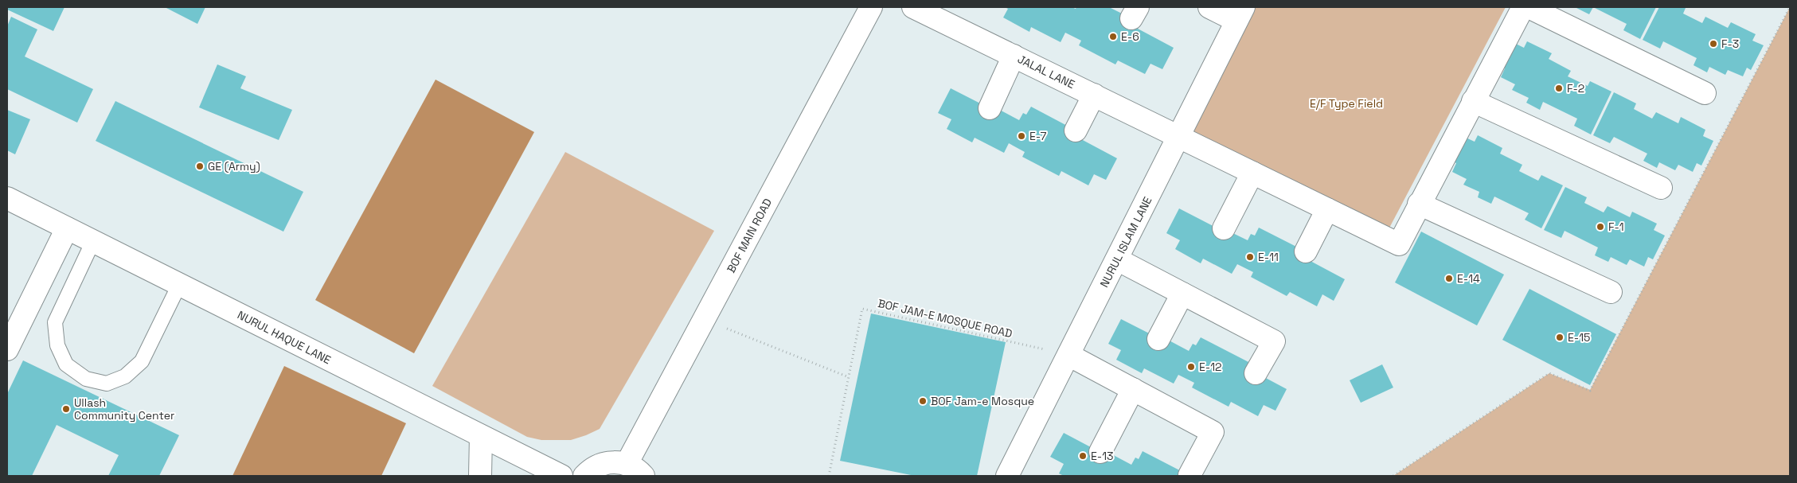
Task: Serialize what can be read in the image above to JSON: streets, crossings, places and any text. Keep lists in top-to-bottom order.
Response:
{
  "streets": {
    "street": [
      "JALAL LANE",
      "BOF MAIN ROAD",
      "NURUL ISLAM LANE",
      "NURUL HAQUE LANE"
    ],
    "path": ["BOF JAM-E MOSQUE ROAD"]
  },
  "crossings": [
    ["JALAL LANE", "NURUL ISLAM LANE"],
    ["NURUL ISLAM LANE", "BOF JAM-E MOSQUE ROAD"]
  ],
  "parks": ["E/F Type Field"],
  "places": [
    "E-6",
    "F-3",
    "F-2",
    "E-7",
    "GE (Army)",
    "F-1",
    "E-11",
    "E-14",
    "E-15",
    "E-12",
    "BOF Jam-e Mosque",
    "Ullash Community Center",
    "E-13"
  ]
}
